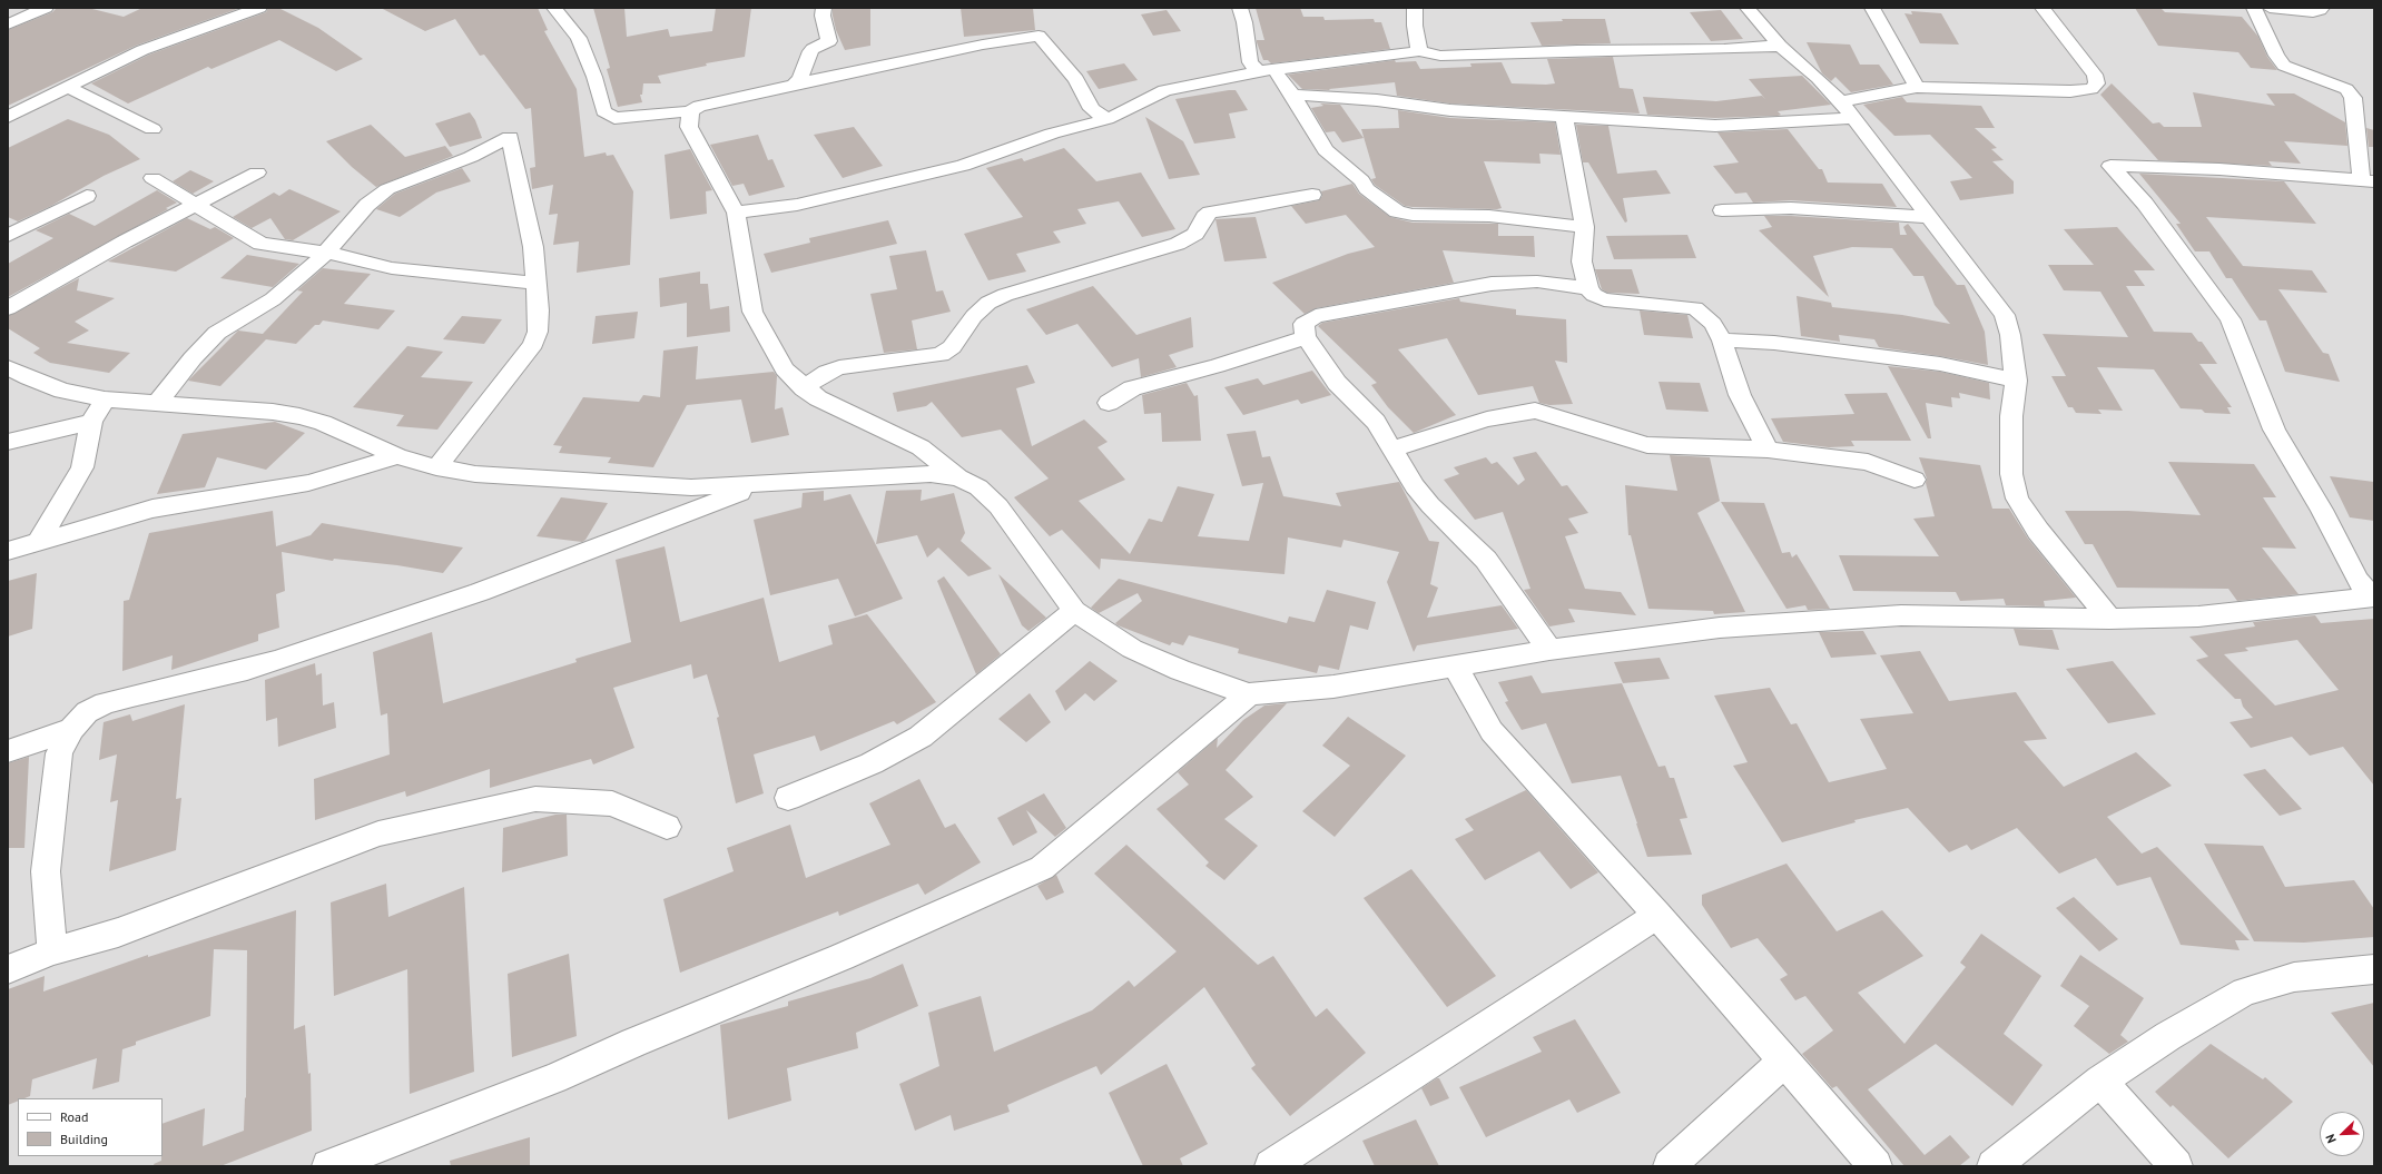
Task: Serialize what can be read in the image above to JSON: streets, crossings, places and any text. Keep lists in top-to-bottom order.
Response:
{
  "legend": ["Road", "Building"],
  "north": "bottom left"
}
